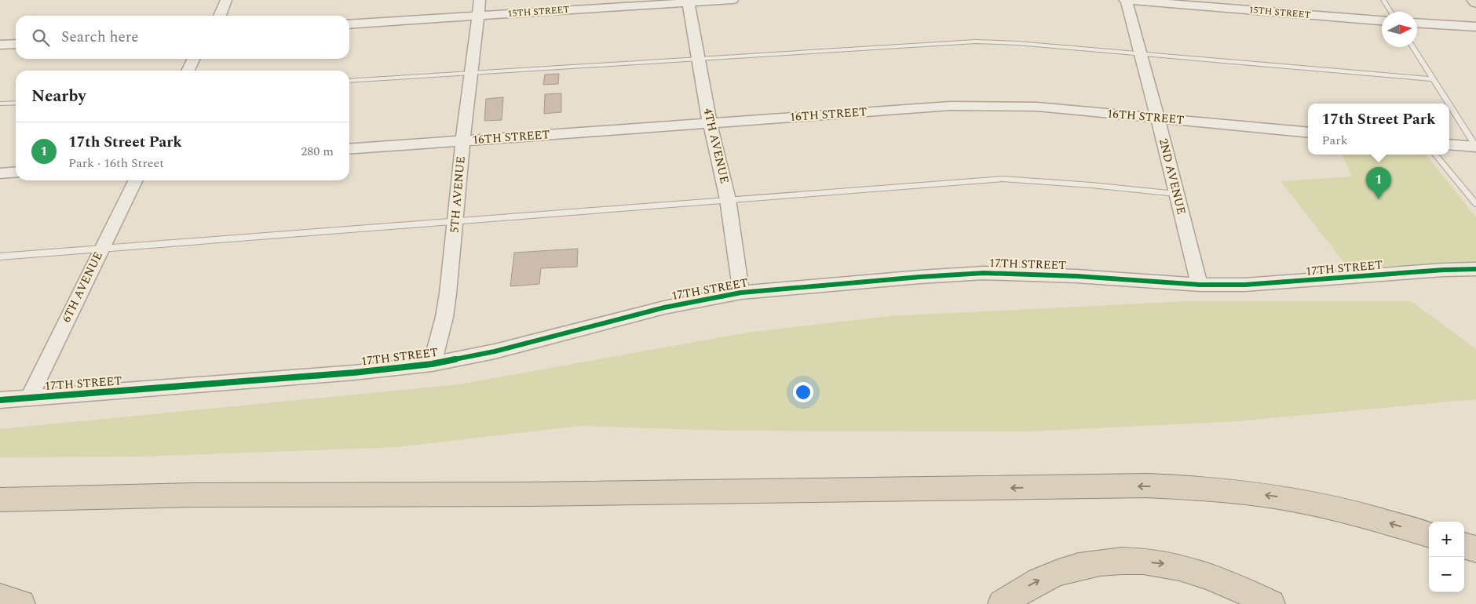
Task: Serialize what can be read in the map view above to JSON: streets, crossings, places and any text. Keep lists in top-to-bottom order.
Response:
{
  "streets": {
    "street": [
      "15TH STREET",
      "16TH STREET",
      "4TH AVENUE",
      "2ND AVENUE",
      "5TH AVENUE",
      "17TH STREET",
      "6TH AVENUE"
    ]
  },
  "crossings": [
    ["15TH STREET", "4TH AVENUE"],
    ["15TH STREET", "2ND AVENUE"],
    ["15TH STREET", "5TH AVENUE"],
    ["16TH STREET", "4TH AVENUE"],
    ["16TH STREET", "2ND AVENUE"],
    ["16TH STREET", "5TH AVENUE"],
    ["4TH AVENUE", "17TH STREET"],
    ["2ND AVENUE", "17TH STREET"],
    ["5TH AVENUE", "17TH STREET"],
    ["17TH STREET", "6TH AVENUE"]
  ],
  "north": "right",
  "page": {
    "search": "Search here",
    "heading": "Nearby",
    "popup": ["17th Street Park", "Park"],
    "list": [
      {
        "mark": "1",
        "name": "17th Street Park",
        "note": "Park · 16th Street",
        "value": "280 m"
      }
    ],
    "pins": "1",
    "map_buttons": ["+", "−"]
  }
}
